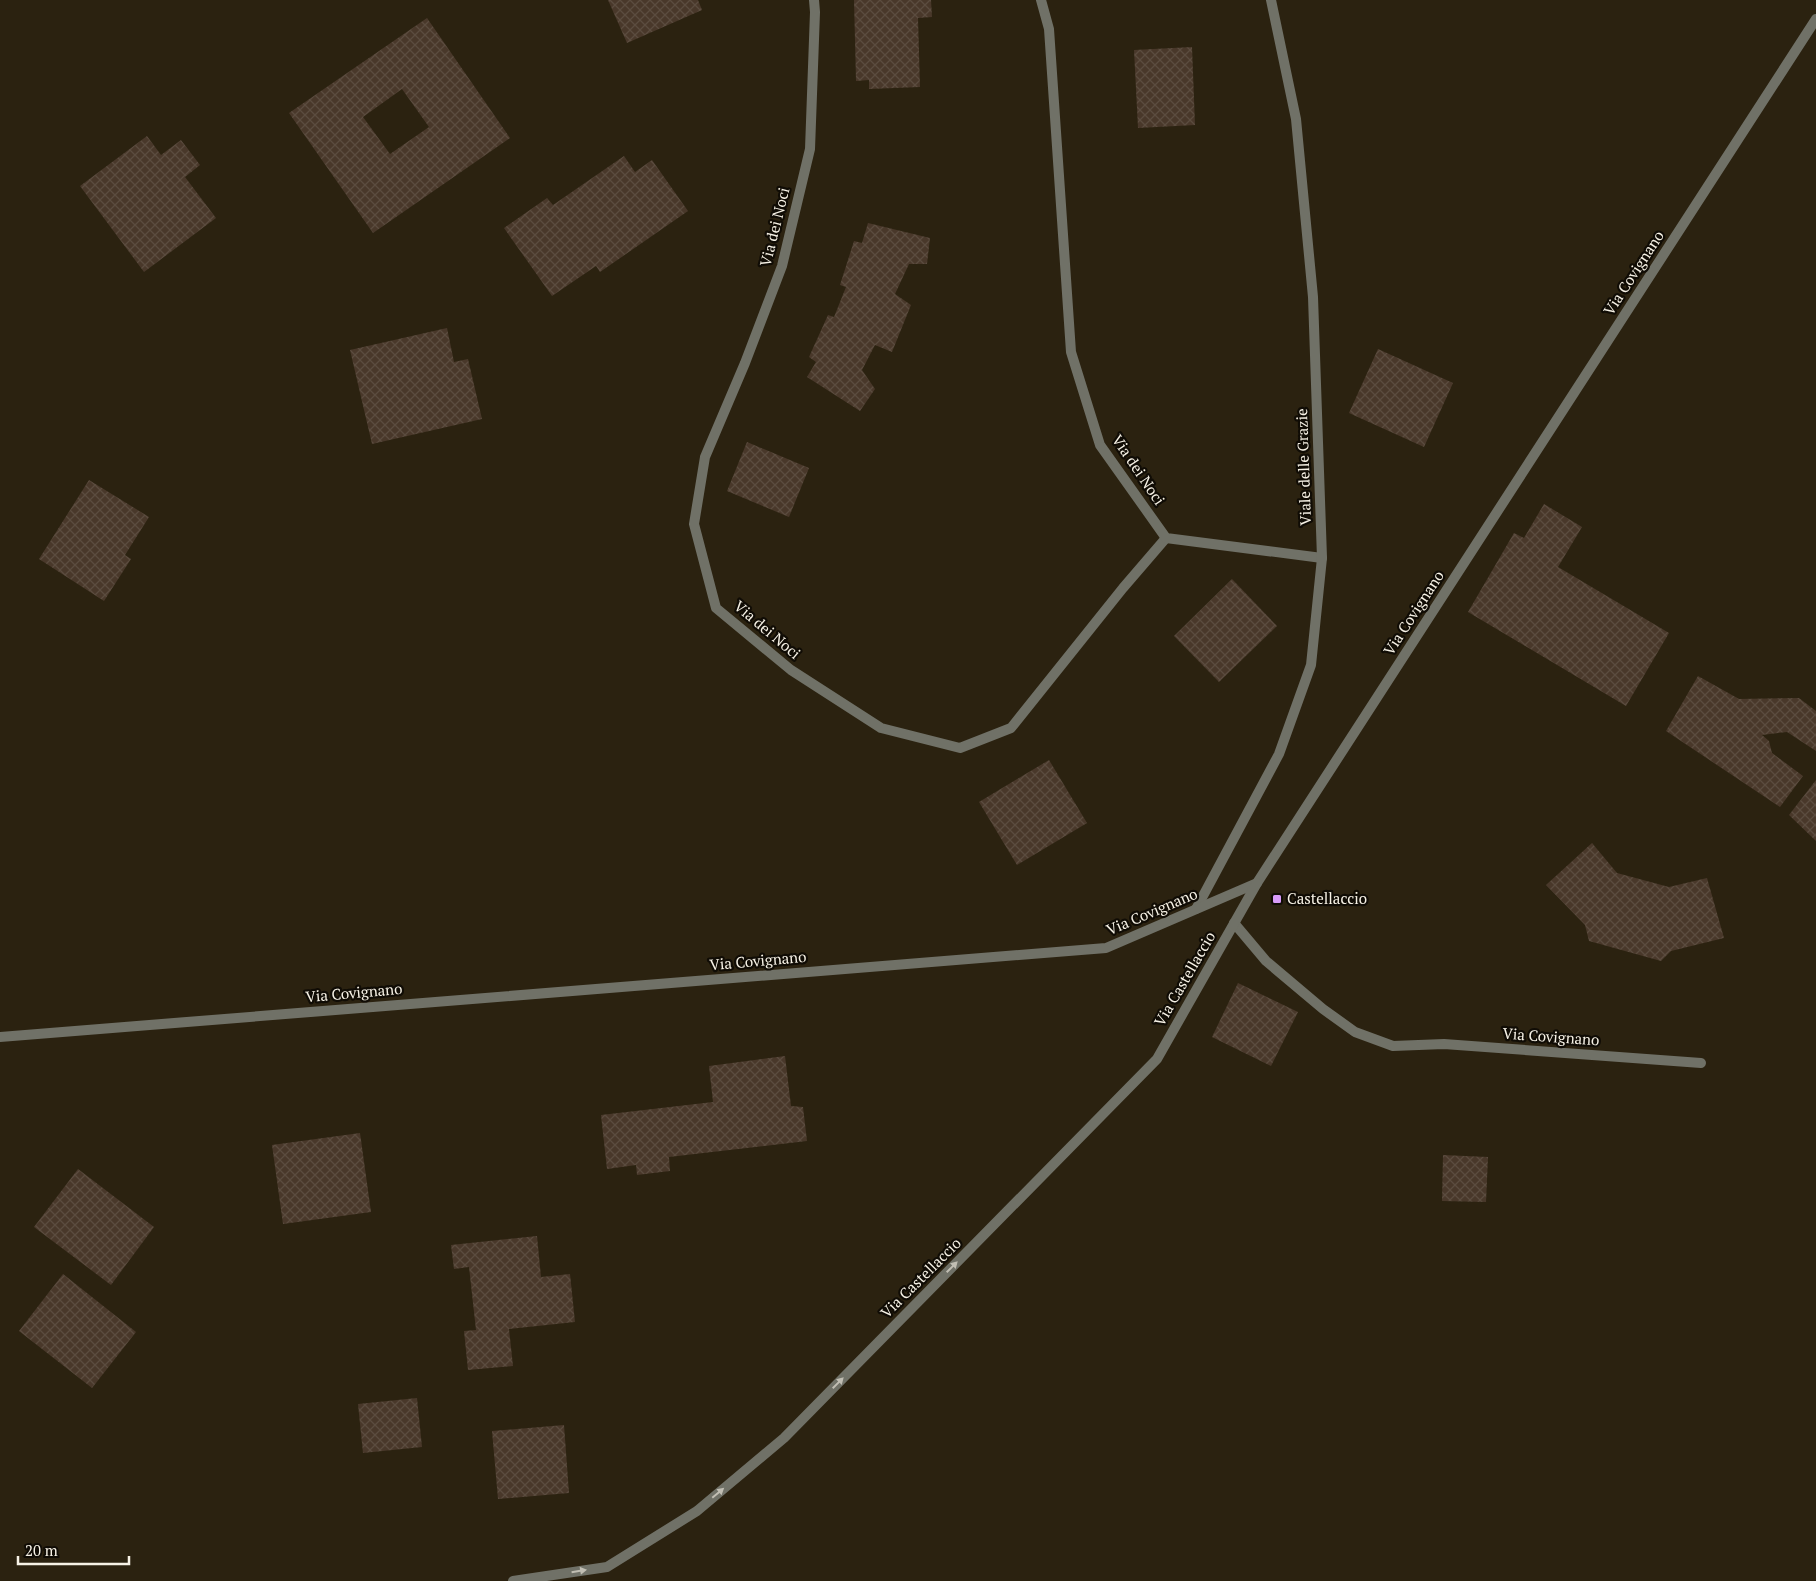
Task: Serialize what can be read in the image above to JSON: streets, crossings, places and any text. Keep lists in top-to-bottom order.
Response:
{
  "streets": {
    "street": [
      "Via dei Noci",
      "Via Covignano",
      "Viale delle Grazie",
      "Via Castellaccio"
    ]
  },
  "crossings": [
    ["Via Covignano", "Viale delle Grazie"],
    ["Via Covignano", "Via Castellaccio"]
  ],
  "one_way": ["Via Castellaccio"],
  "places": {
    "transit": ["Castellaccio"]
  },
  "scale_bar": "20 m"
}
